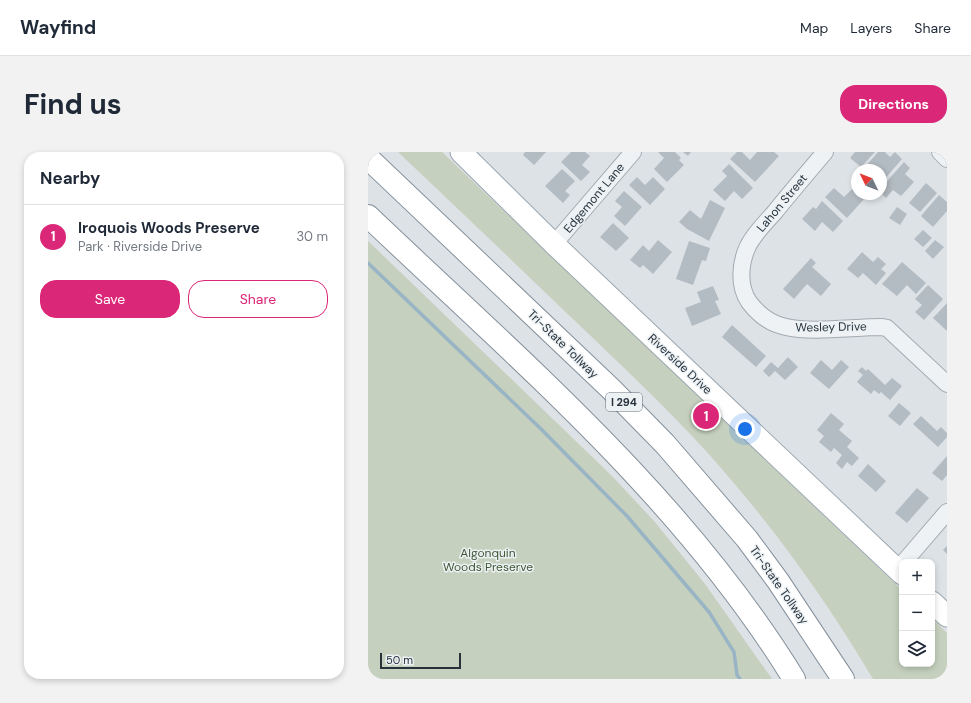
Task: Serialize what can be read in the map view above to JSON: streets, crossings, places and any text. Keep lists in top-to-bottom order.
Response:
{
  "streets": {
    "highway": ["Tri-State Tollway", "I 294"],
    "main road": ["Riverside Drive"],
    "street": ["Edgemont Lane", "Lahon Street", "Wesley Drive"]
  },
  "crossings": [
    ["Edgemont Lane", "Riverside Drive"],
    ["Lahon Street", "Wesley Drive"]
  ],
  "parks": ["Algonquin Woods Preserve"],
  "scale_bar": "50 m",
  "north": "top left",
  "page": {
    "header": "Wayfind",
    "nav": ["Map", "Layers", "Share"],
    "buttons": [
      "Directions",
      ["Save", "Share"]
    ],
    "title": "Find us",
    "heading": "Nearby",
    "list": [
      {
        "mark": "1",
        "name": "Iroquois Woods Preserve",
        "note": "Park · Riverside Drive",
        "value": "30 m"
      }
    ],
    "pins": "1",
    "map_buttons": ["+", "−"],
    "scale": "50 m"
  }
}
